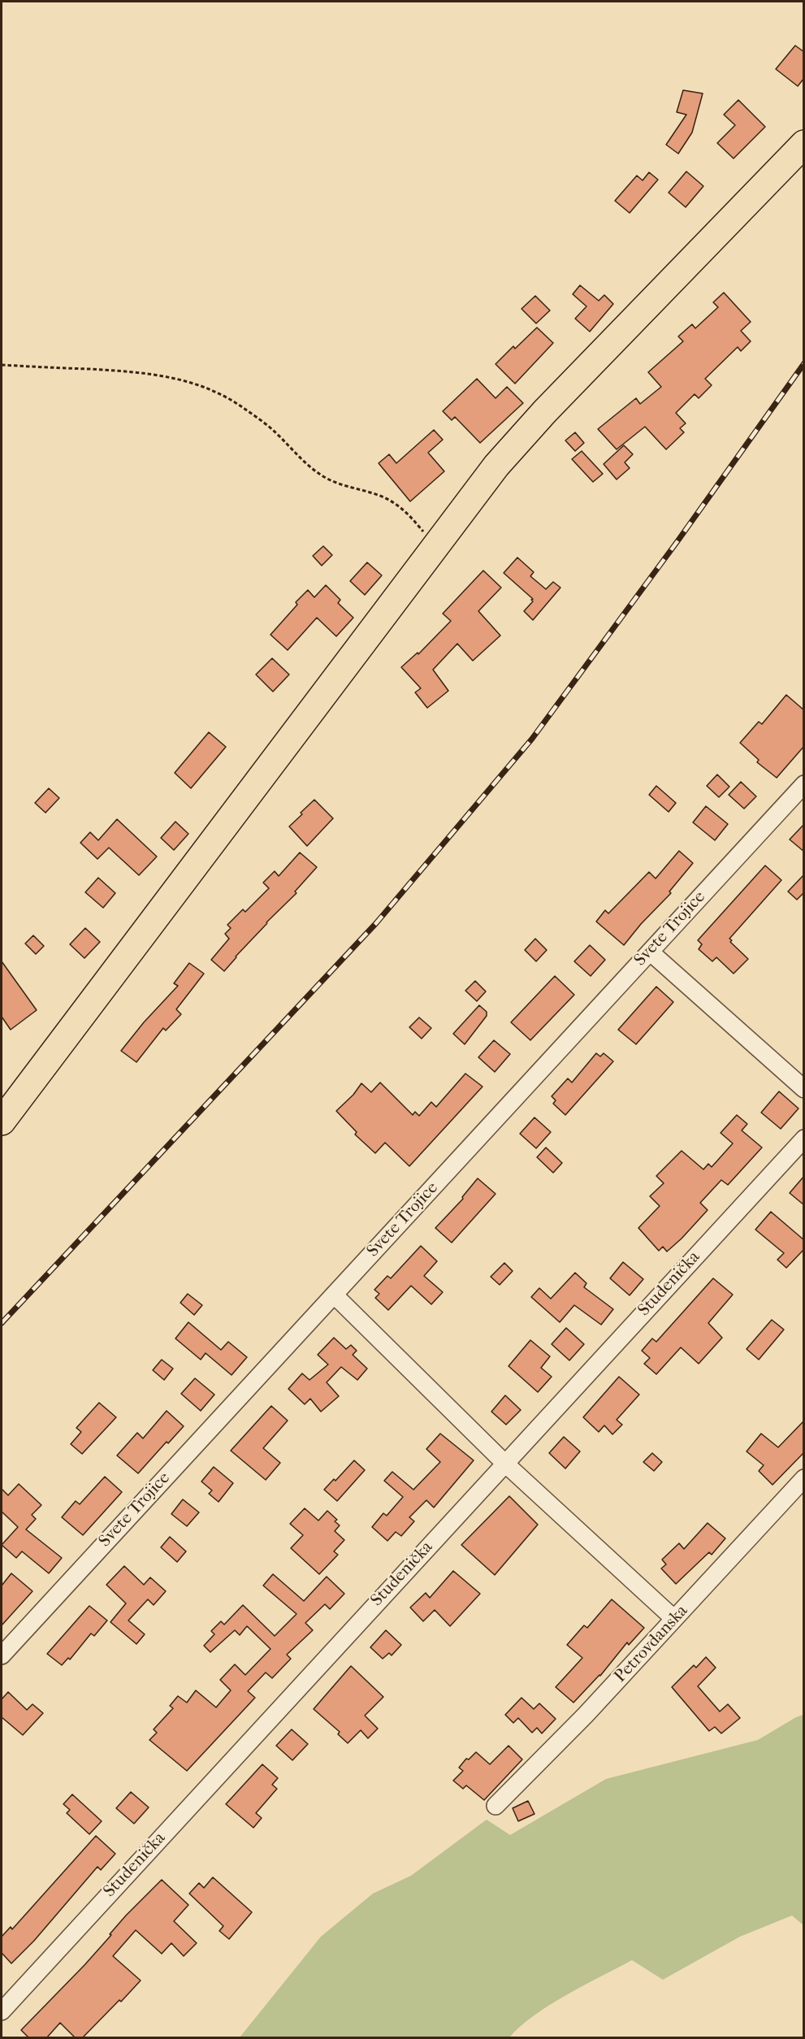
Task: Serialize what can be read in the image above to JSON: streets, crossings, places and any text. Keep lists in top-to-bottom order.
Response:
{
  "streets": {
    "street": ["Svete Trojice", "Studenička", "Petrovdanska"]
  }
}
